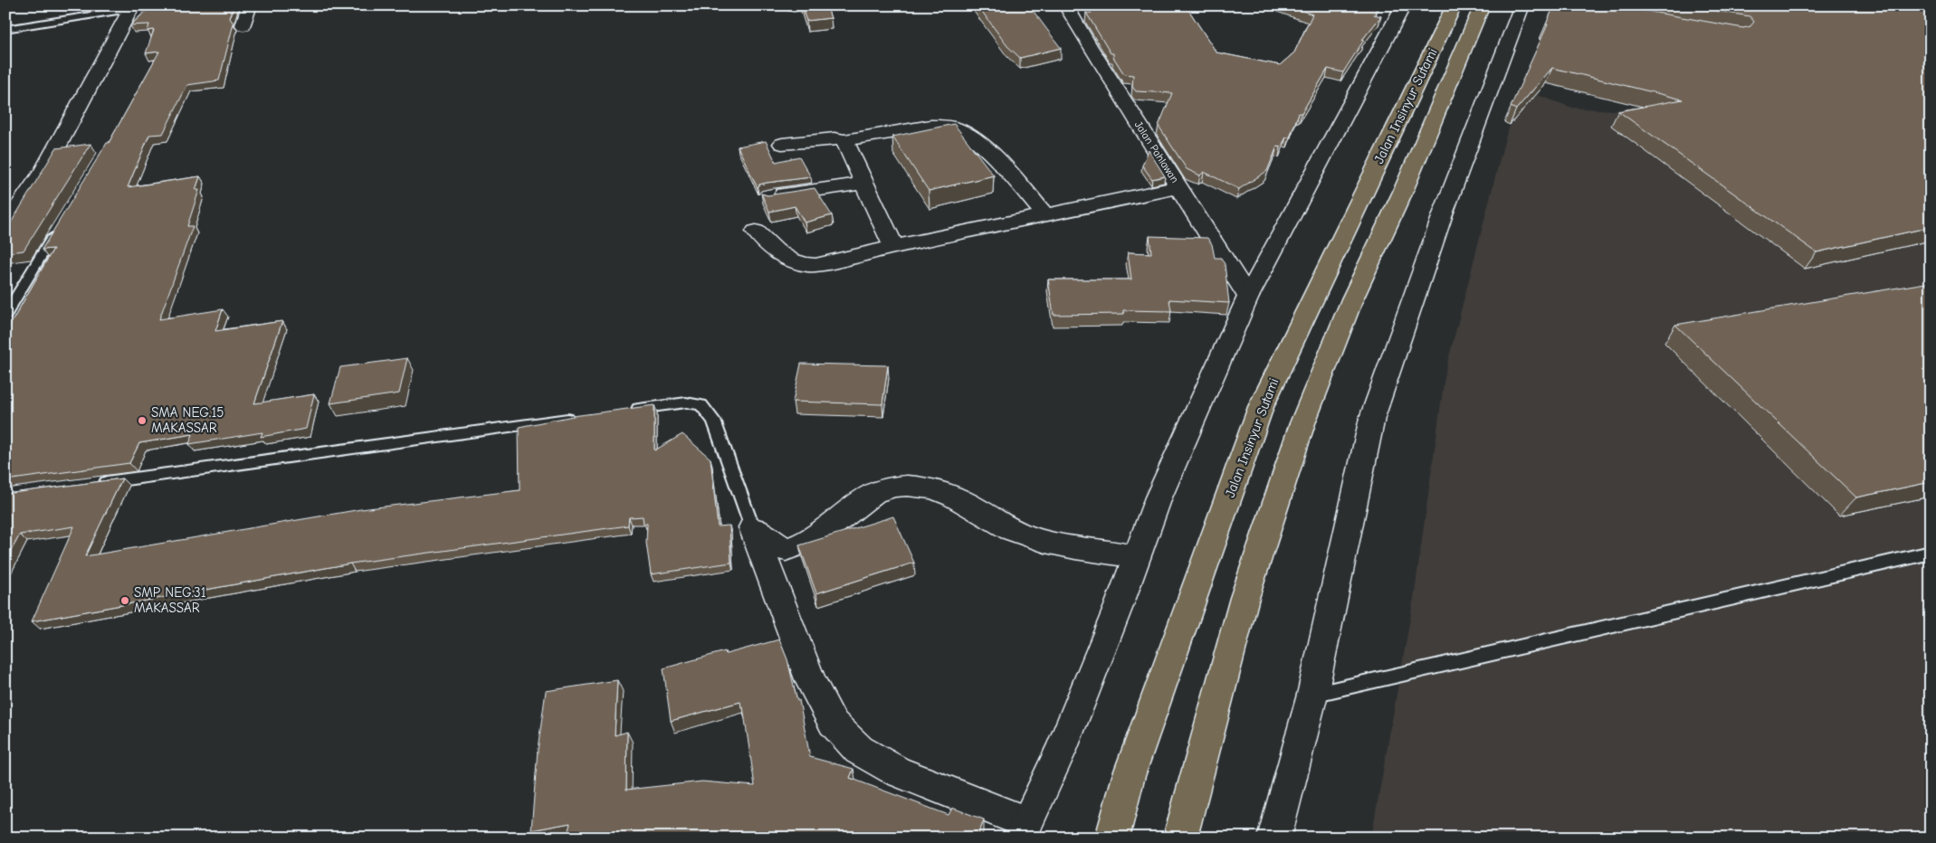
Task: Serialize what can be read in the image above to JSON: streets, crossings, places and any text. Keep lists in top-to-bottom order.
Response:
{
  "streets": {
    "highway": ["Jalan Insinyur Sutami"],
    "street": ["Jalan Pahlawan"]
  },
  "places": ["SMA NEG.15 MAKASSAR", "SMP NEG.31 MAKASSAR"]
}
